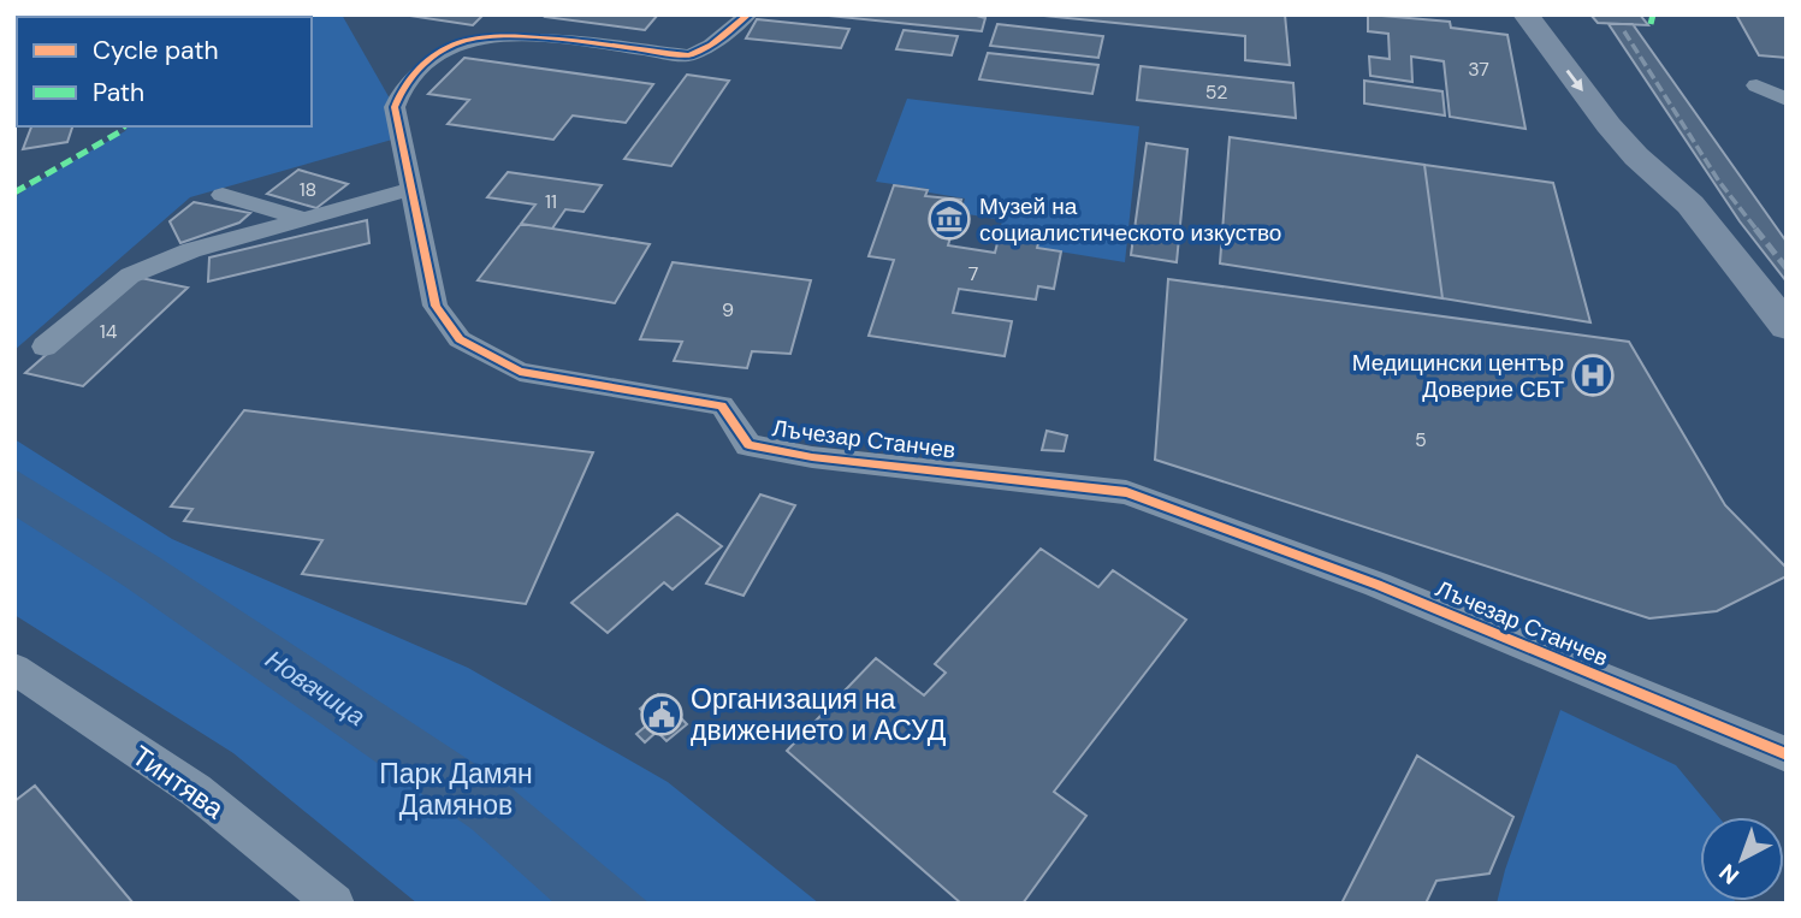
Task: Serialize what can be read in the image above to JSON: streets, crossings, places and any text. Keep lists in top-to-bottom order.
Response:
{
  "streets": {
    "street": ["Лъчезар Станчев", "Тинтява"]
  },
  "water": ["Новачица"],
  "parks": ["Парк Дамян Дамянов"],
  "places": {
    "museum": ["Музей на социалистическото изкуство"],
    "hospital": ["Медицински център Доверие СБТ"],
    "public building": ["Организация на движението и АСУД"]
  },
  "house_numbers": [
    "37",
    "52",
    "18",
    "11",
    "7",
    "9",
    "14",
    "5"
  ],
  "legend": ["Cycle path", "Path"],
  "north": "bottom left"
}
